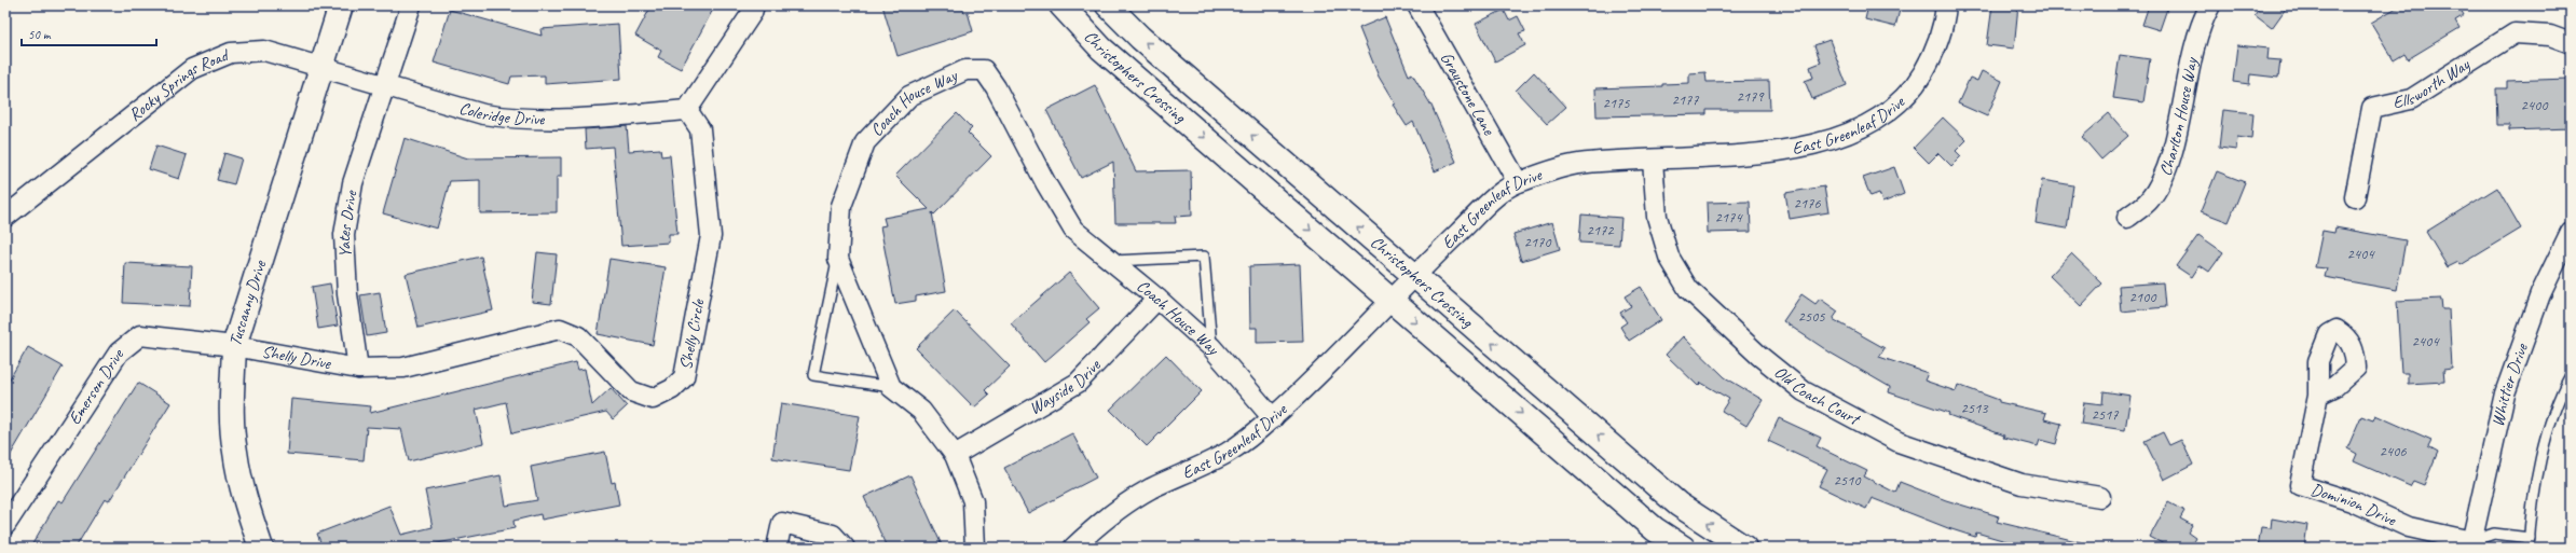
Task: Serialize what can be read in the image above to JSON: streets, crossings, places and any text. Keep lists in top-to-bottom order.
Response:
{
  "streets": {
    "street": [
      "Christophers Crossing",
      "Ellsworth Way",
      "Rocky Springs Road",
      "Graystone Lane",
      "Coach House Way",
      "Coleridge Drive",
      "Charlton House Way",
      "East Greenleaf Drive",
      "Yates Drive",
      "Tuscanny Drive",
      "Shelly Circle",
      "Shelly Drive",
      "Wayside Drive",
      "Whittier Drive",
      "Emerson Drive",
      "Old Coach Court",
      "Dominion Drive"
    ]
  },
  "crossings": [
    ["Christophers Crossing", "East Greenleaf Drive"],
    ["Rocky Springs Road", "Coleridge Drive"],
    ["Rocky Springs Road", "Tuscanny Drive"],
    ["Graystone Lane", "East Greenleaf Drive"],
    ["Coach House Way", "East Greenleaf Drive"],
    ["Coach House Way", "Wayside Drive"],
    ["Coleridge Drive", "Yates Drive"],
    ["Coleridge Drive", "Tuscanny Drive"],
    ["Coleridge Drive", "Shelly Circle"],
    ["East Greenleaf Drive", "Old Coach Court"],
    ["Yates Drive", "Shelly Circle"],
    ["Yates Drive", "Shelly Drive"],
    ["Tuscanny Drive", "Shelly Drive"],
    ["Tuscanny Drive", "Emerson Drive"],
    ["Shelly Circle", "Shelly Drive"],
    ["Shelly Drive", "Emerson Drive"],
    ["Whittier Drive", "Dominion Drive"]
  ],
  "house_numbers": [
    "2179",
    "2177",
    "2175",
    "2400",
    "2176",
    "2174",
    "2172",
    "2170",
    "2404",
    "2100",
    "2505",
    "2404",
    "2513",
    "2517",
    "2406",
    "2510"
  ],
  "scale_bar": "50 m"
}
